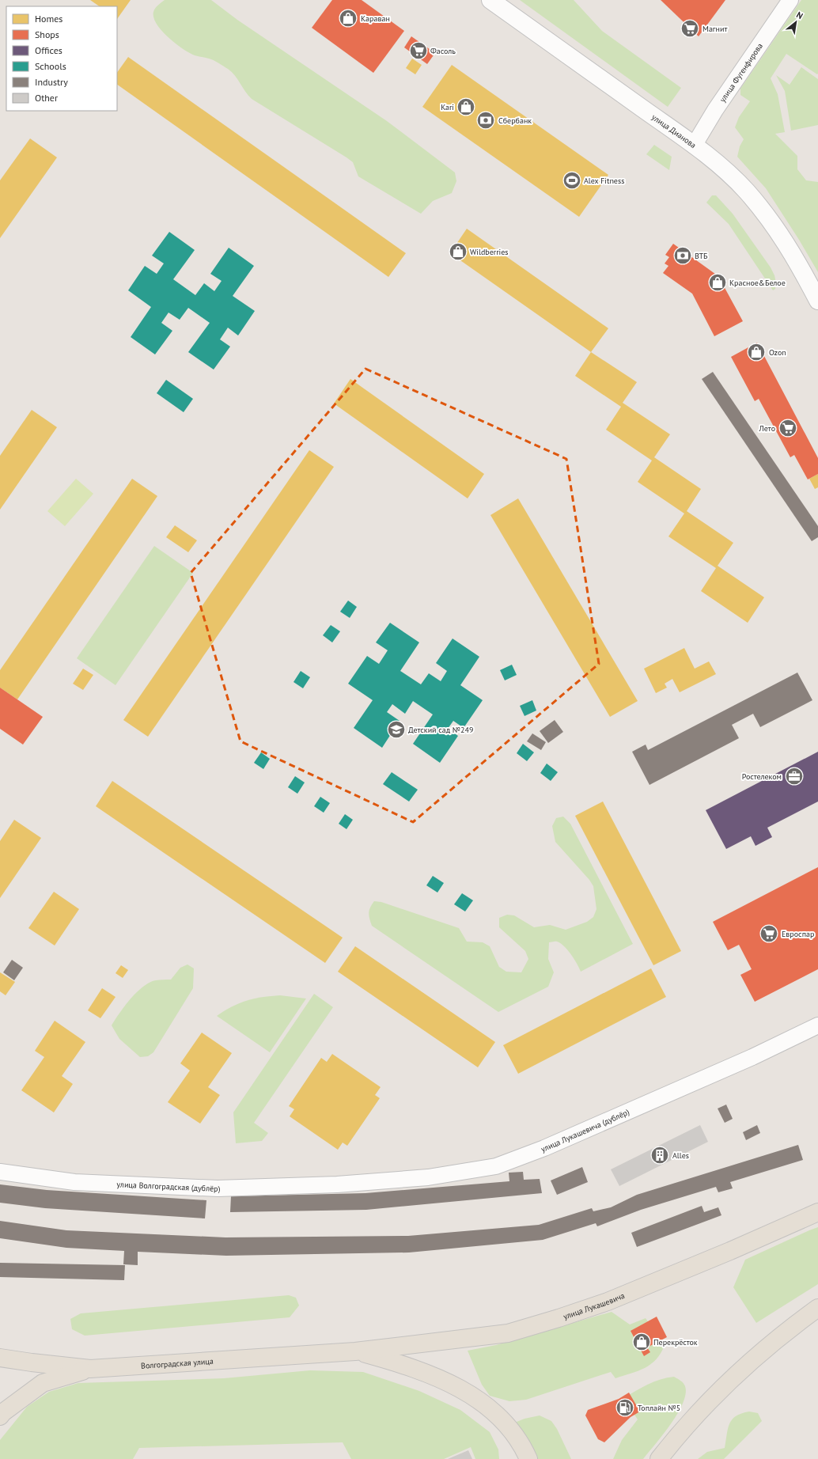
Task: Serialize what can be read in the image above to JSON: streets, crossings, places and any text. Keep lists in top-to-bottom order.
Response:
{
  "streets": {
    "main road": ["улица Дианова", "улица Лукашевича", "Волгоградская улица"],
    "street": ["улица Фугенфирова", "улица Лукашевича (дублёр)", "улица Волгоградская (дублёр)"]
  },
  "crossings": [
    ["улица Фугенфирова", "улица Дианова"],
    ["улица Лукашевича (дублёр)", "улица Волгоградская (дублёр)"],
    ["улица Лукашевича", "Волгоградская улица"]
  ],
  "places": {
    "shop": [
      "Караван",
      "Kari",
      "Wildberries",
      "Красное&Белое",
      "Ozon",
      "Перекрёсток"
    ],
    "supermarket": [
      "Магнит",
      "Фасоль",
      "Лето",
      "Евроспар"
    ],
    "bank": ["Сбербанк", "ВТБ"],
    "sports": ["Alex Fitness"],
    "school or university": ["Детский сад №249"],
    "office": ["Ростелеком"],
    "building": ["Alles"],
    "fuel station": ["Топлайн №5"]
  },
  "legend": [
    "Homes",
    "Shops",
    "Offices",
    "Schools",
    "Industry",
    "Other"
  ],
  "north": "top right"
}
